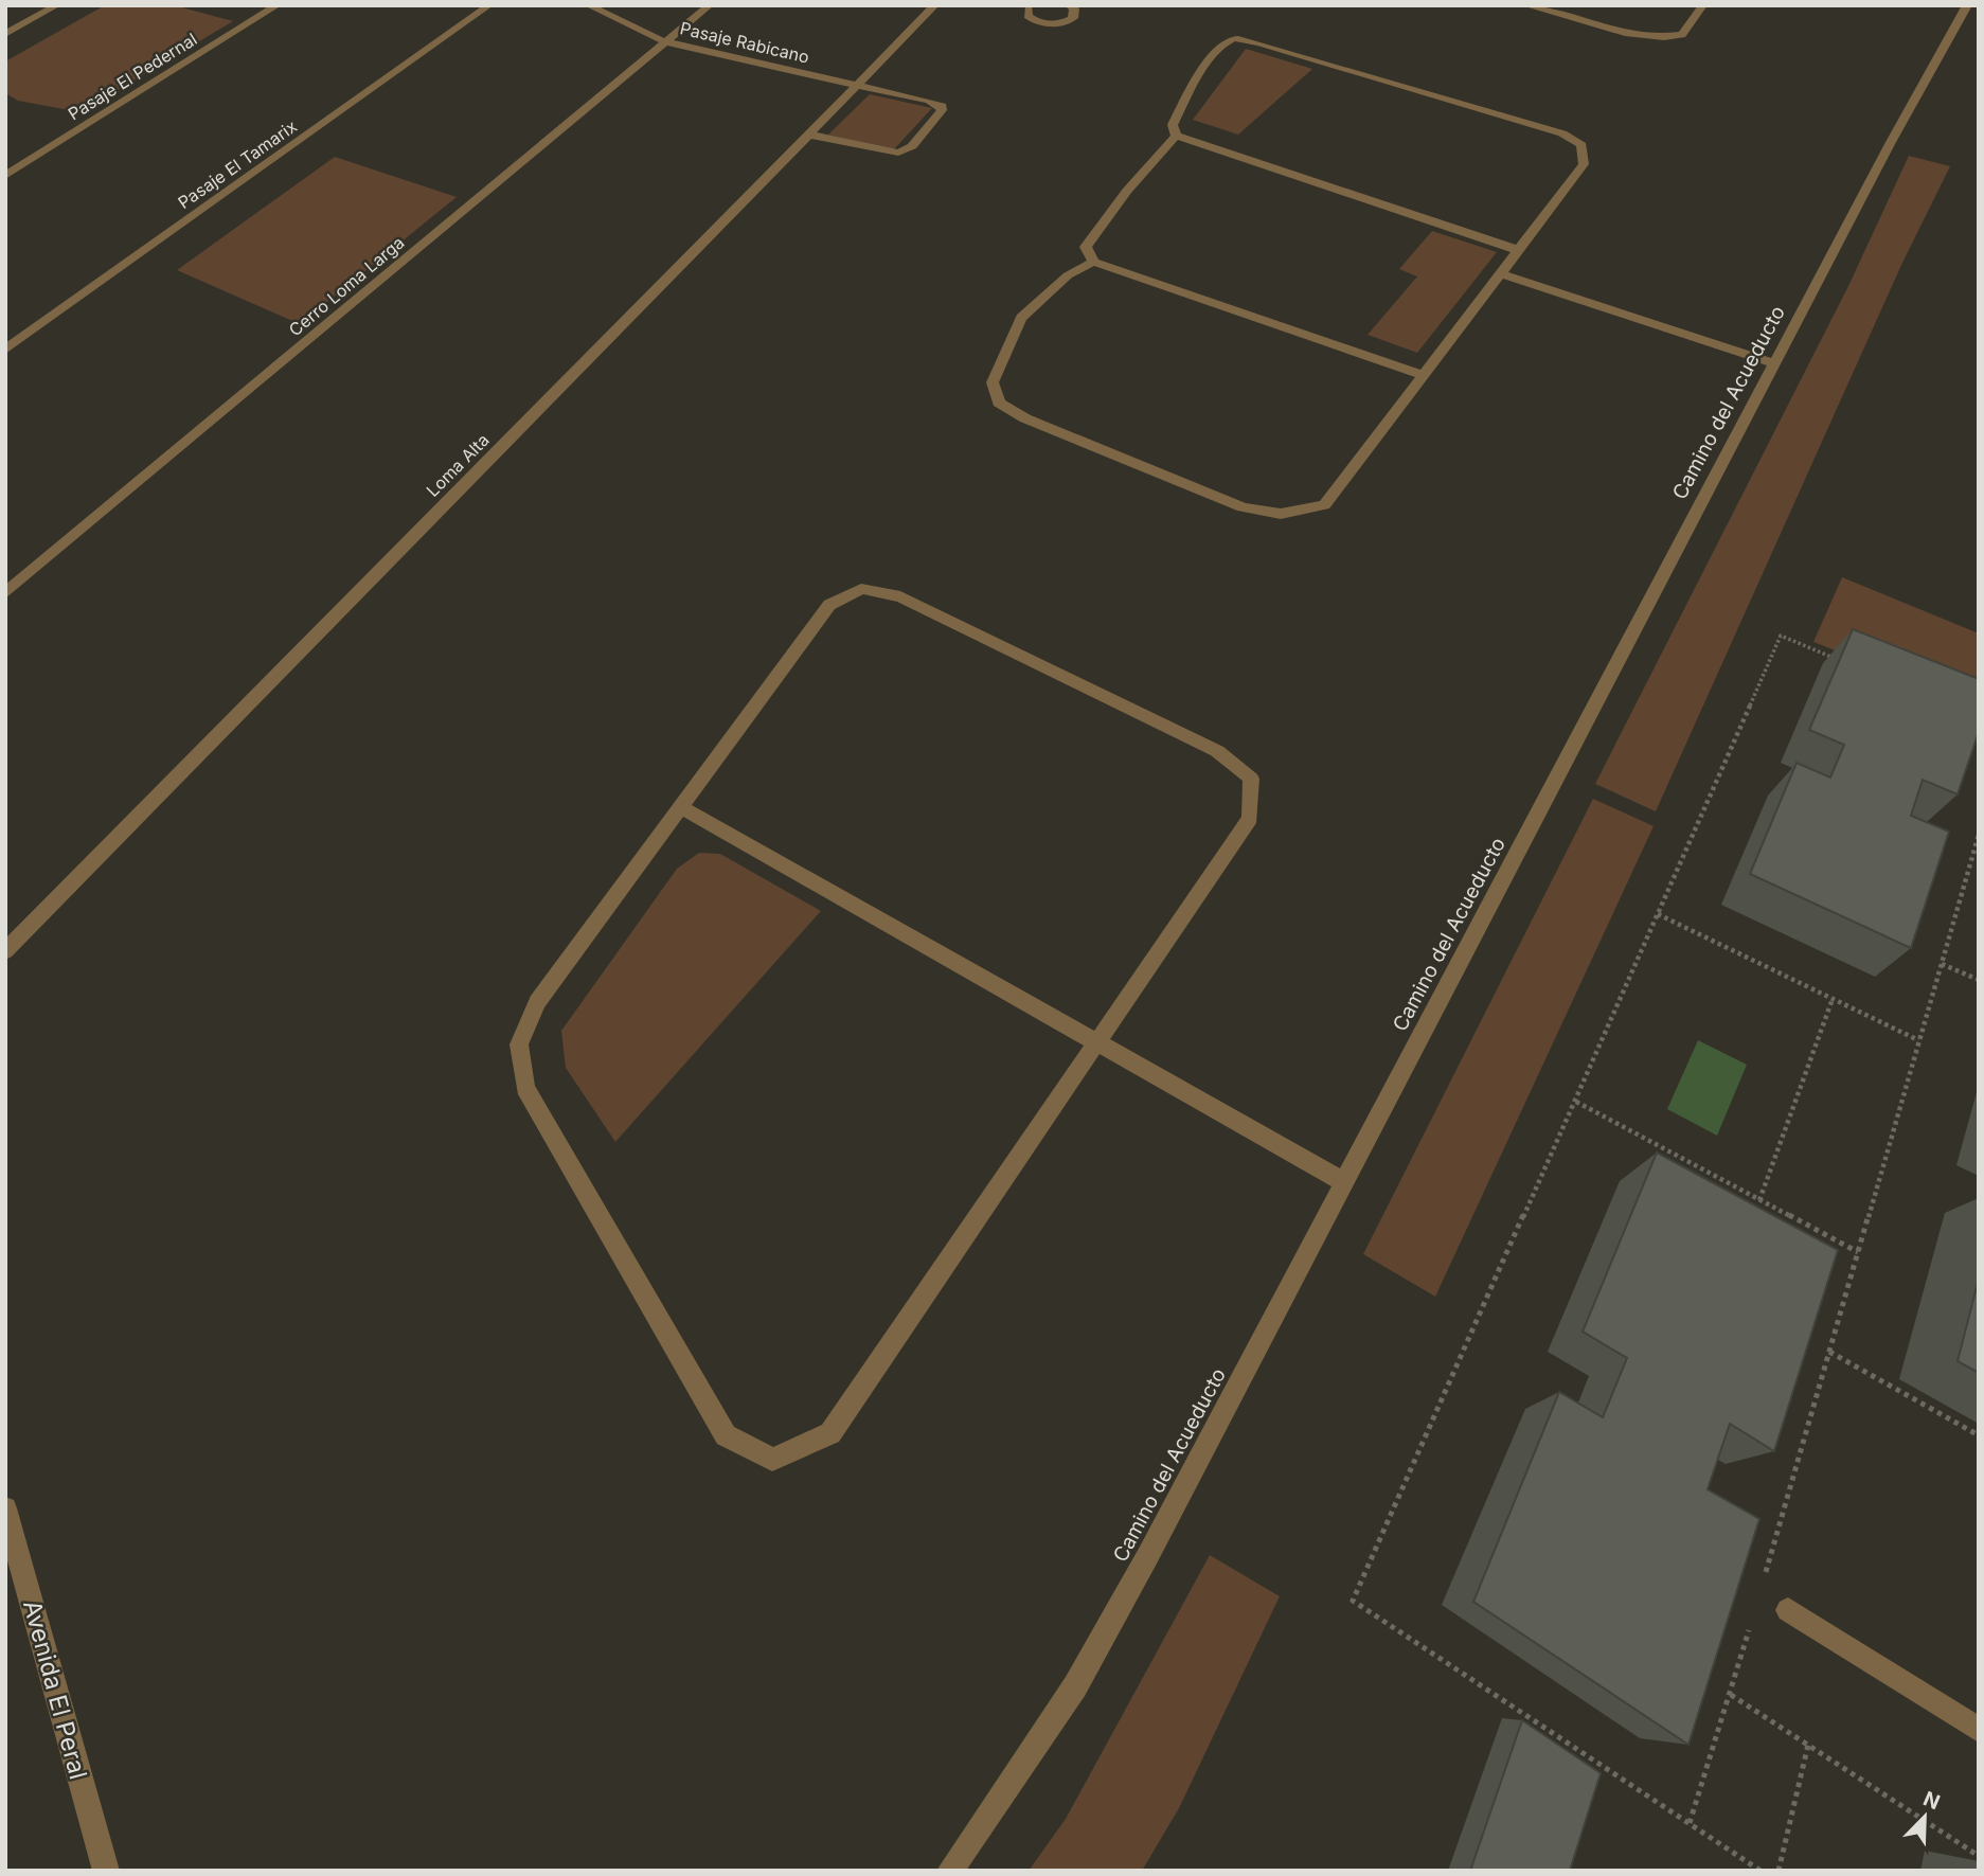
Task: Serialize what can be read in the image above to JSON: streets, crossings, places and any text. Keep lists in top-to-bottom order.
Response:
{
  "streets": {
    "street": [
      "Pasaje Rabicano",
      "Pasaje El Pedernal",
      "Pasaje El Tamarix",
      "Cerro Loma Larga",
      "Camino del Acueducto",
      "Loma Alta",
      "Avenida El Peral"
    ]
  },
  "crossings": [
    ["Pasaje Rabicano", "Cerro Loma Larga"],
    ["Pasaje Rabicano", "Loma Alta"]
  ],
  "north": "top right"
}
